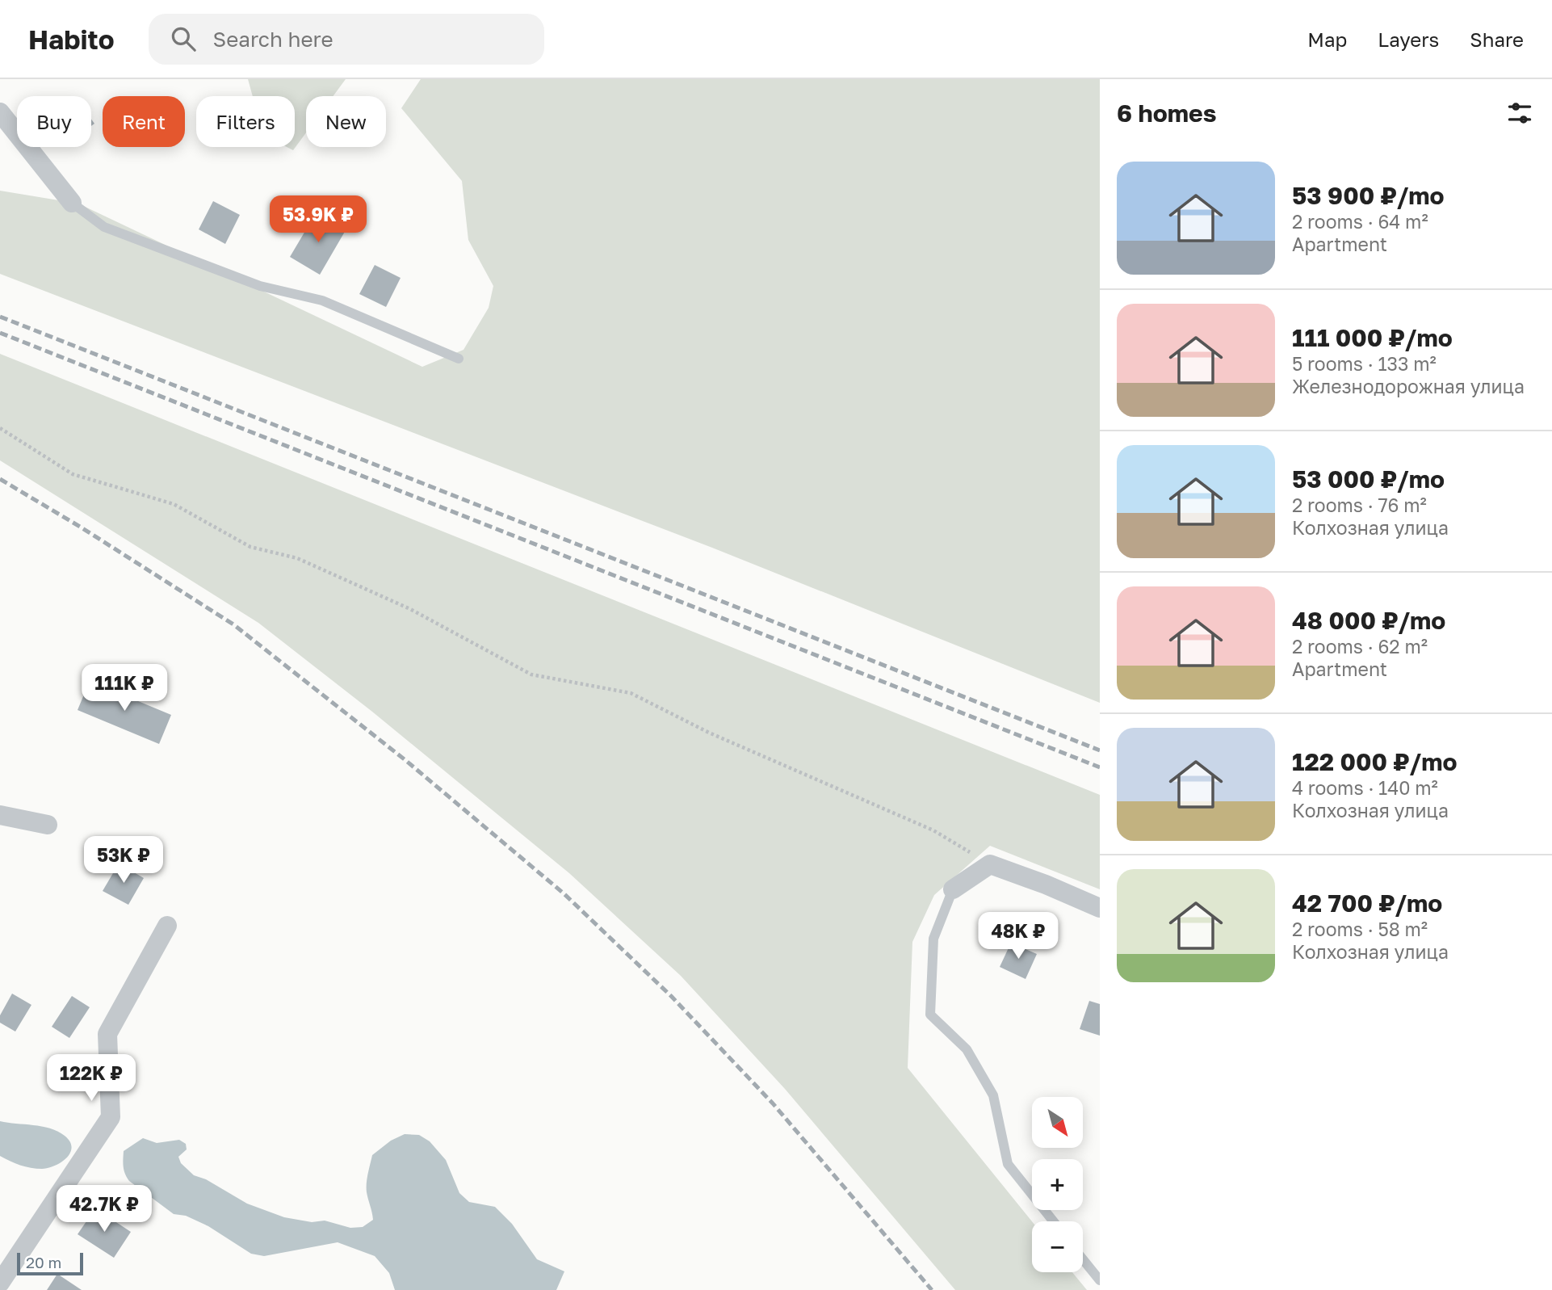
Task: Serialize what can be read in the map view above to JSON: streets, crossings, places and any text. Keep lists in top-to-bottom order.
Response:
{
  "scale_bar": "20 m",
  "north": "bottom right",
  "page": {
    "header": "Habito",
    "search": "Search here",
    "nav": ["Map", "Layers", "Share"],
    "heading": "6 homes",
    "chip": [
      "Buy",
      "Rent",
      "Filters",
      "New"
    ],
    "list": [
      {
        "name": "53 900 ₽/mo",
        "note": "2 rooms · 64 m² · Apartment"
      },
      {
        "name": "111 000 ₽/mo",
        "note": "5 rooms · 133 m² · Железнодорожная улица"
      },
      {
        "name": "53 000 ₽/mo",
        "note": "2 rooms · 76 m² · Колхозная улица"
      },
      {
        "name": "48 000 ₽/mo",
        "note": "2 rooms · 62 m² · Apartment"
      },
      {
        "name": "122 000 ₽/mo",
        "note": "4 rooms · 140 m² · Колхозная улица"
      },
      {
        "name": "42 700 ₽/mo",
        "note": "2 rooms · 58 m² · Колхозная улица"
      }
    ],
    "price": [
      "53.9K ₽",
      "111K ₽",
      "53K ₽",
      "48K ₽",
      "122K ₽",
      "42.7K ₽"
    ],
    "map_buttons": ["+", "−"],
    "scale": "20 m"
  }
}
